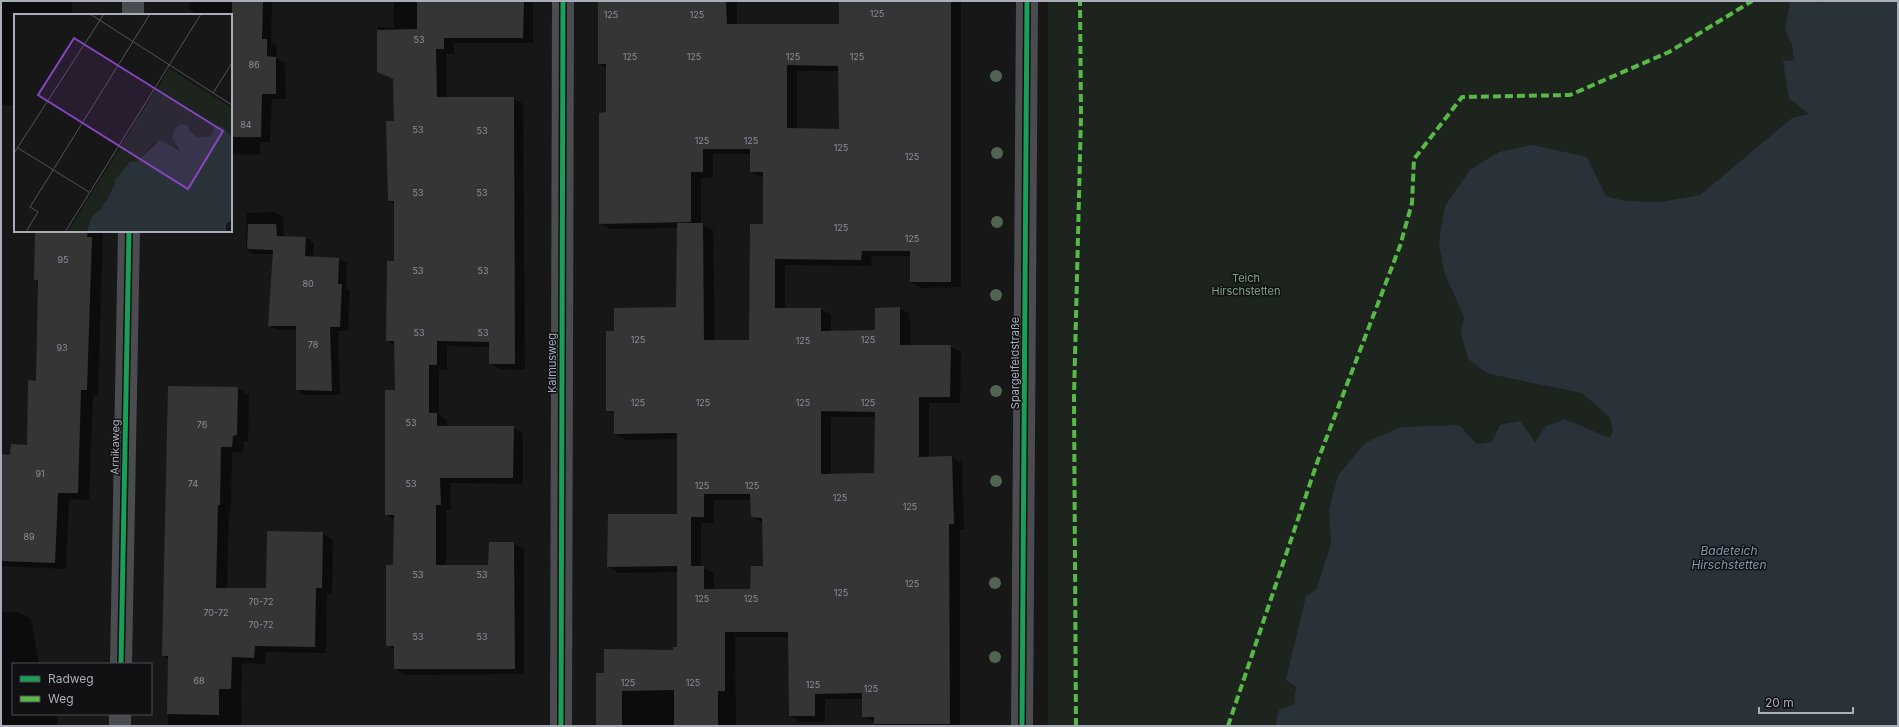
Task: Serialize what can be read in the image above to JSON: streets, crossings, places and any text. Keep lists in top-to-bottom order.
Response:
{
  "streets": {
    "street": ["Kalmusweg", "Spargelfeldstraße", "Arnikaweg"]
  },
  "water": ["Badeteich Hirschstetten"],
  "parks": ["Teich Hirschstetten"],
  "house_numbers": [
    "125",
    "125",
    "125",
    "53",
    "125",
    "125",
    "125",
    "125",
    "86",
    "84",
    "53",
    "53",
    "125",
    "125",
    "125",
    "125",
    "53",
    "53",
    "125",
    "125",
    "95",
    "53",
    "53",
    "80",
    "53",
    "53",
    "125",
    "125",
    "125",
    "78",
    "93",
    "125",
    "125",
    "125",
    "125",
    "53",
    "76",
    "91",
    "74",
    "53",
    "125",
    "125",
    "125",
    "125",
    "89",
    "53",
    "53",
    "125",
    "125",
    "125",
    "125",
    "70-72",
    "70-72",
    "70-72",
    "53",
    "53",
    "68",
    "125",
    "125",
    "125",
    "125"
  ],
  "legend": ["Radweg", "Weg"],
  "scale_bar": "20 m"
}
